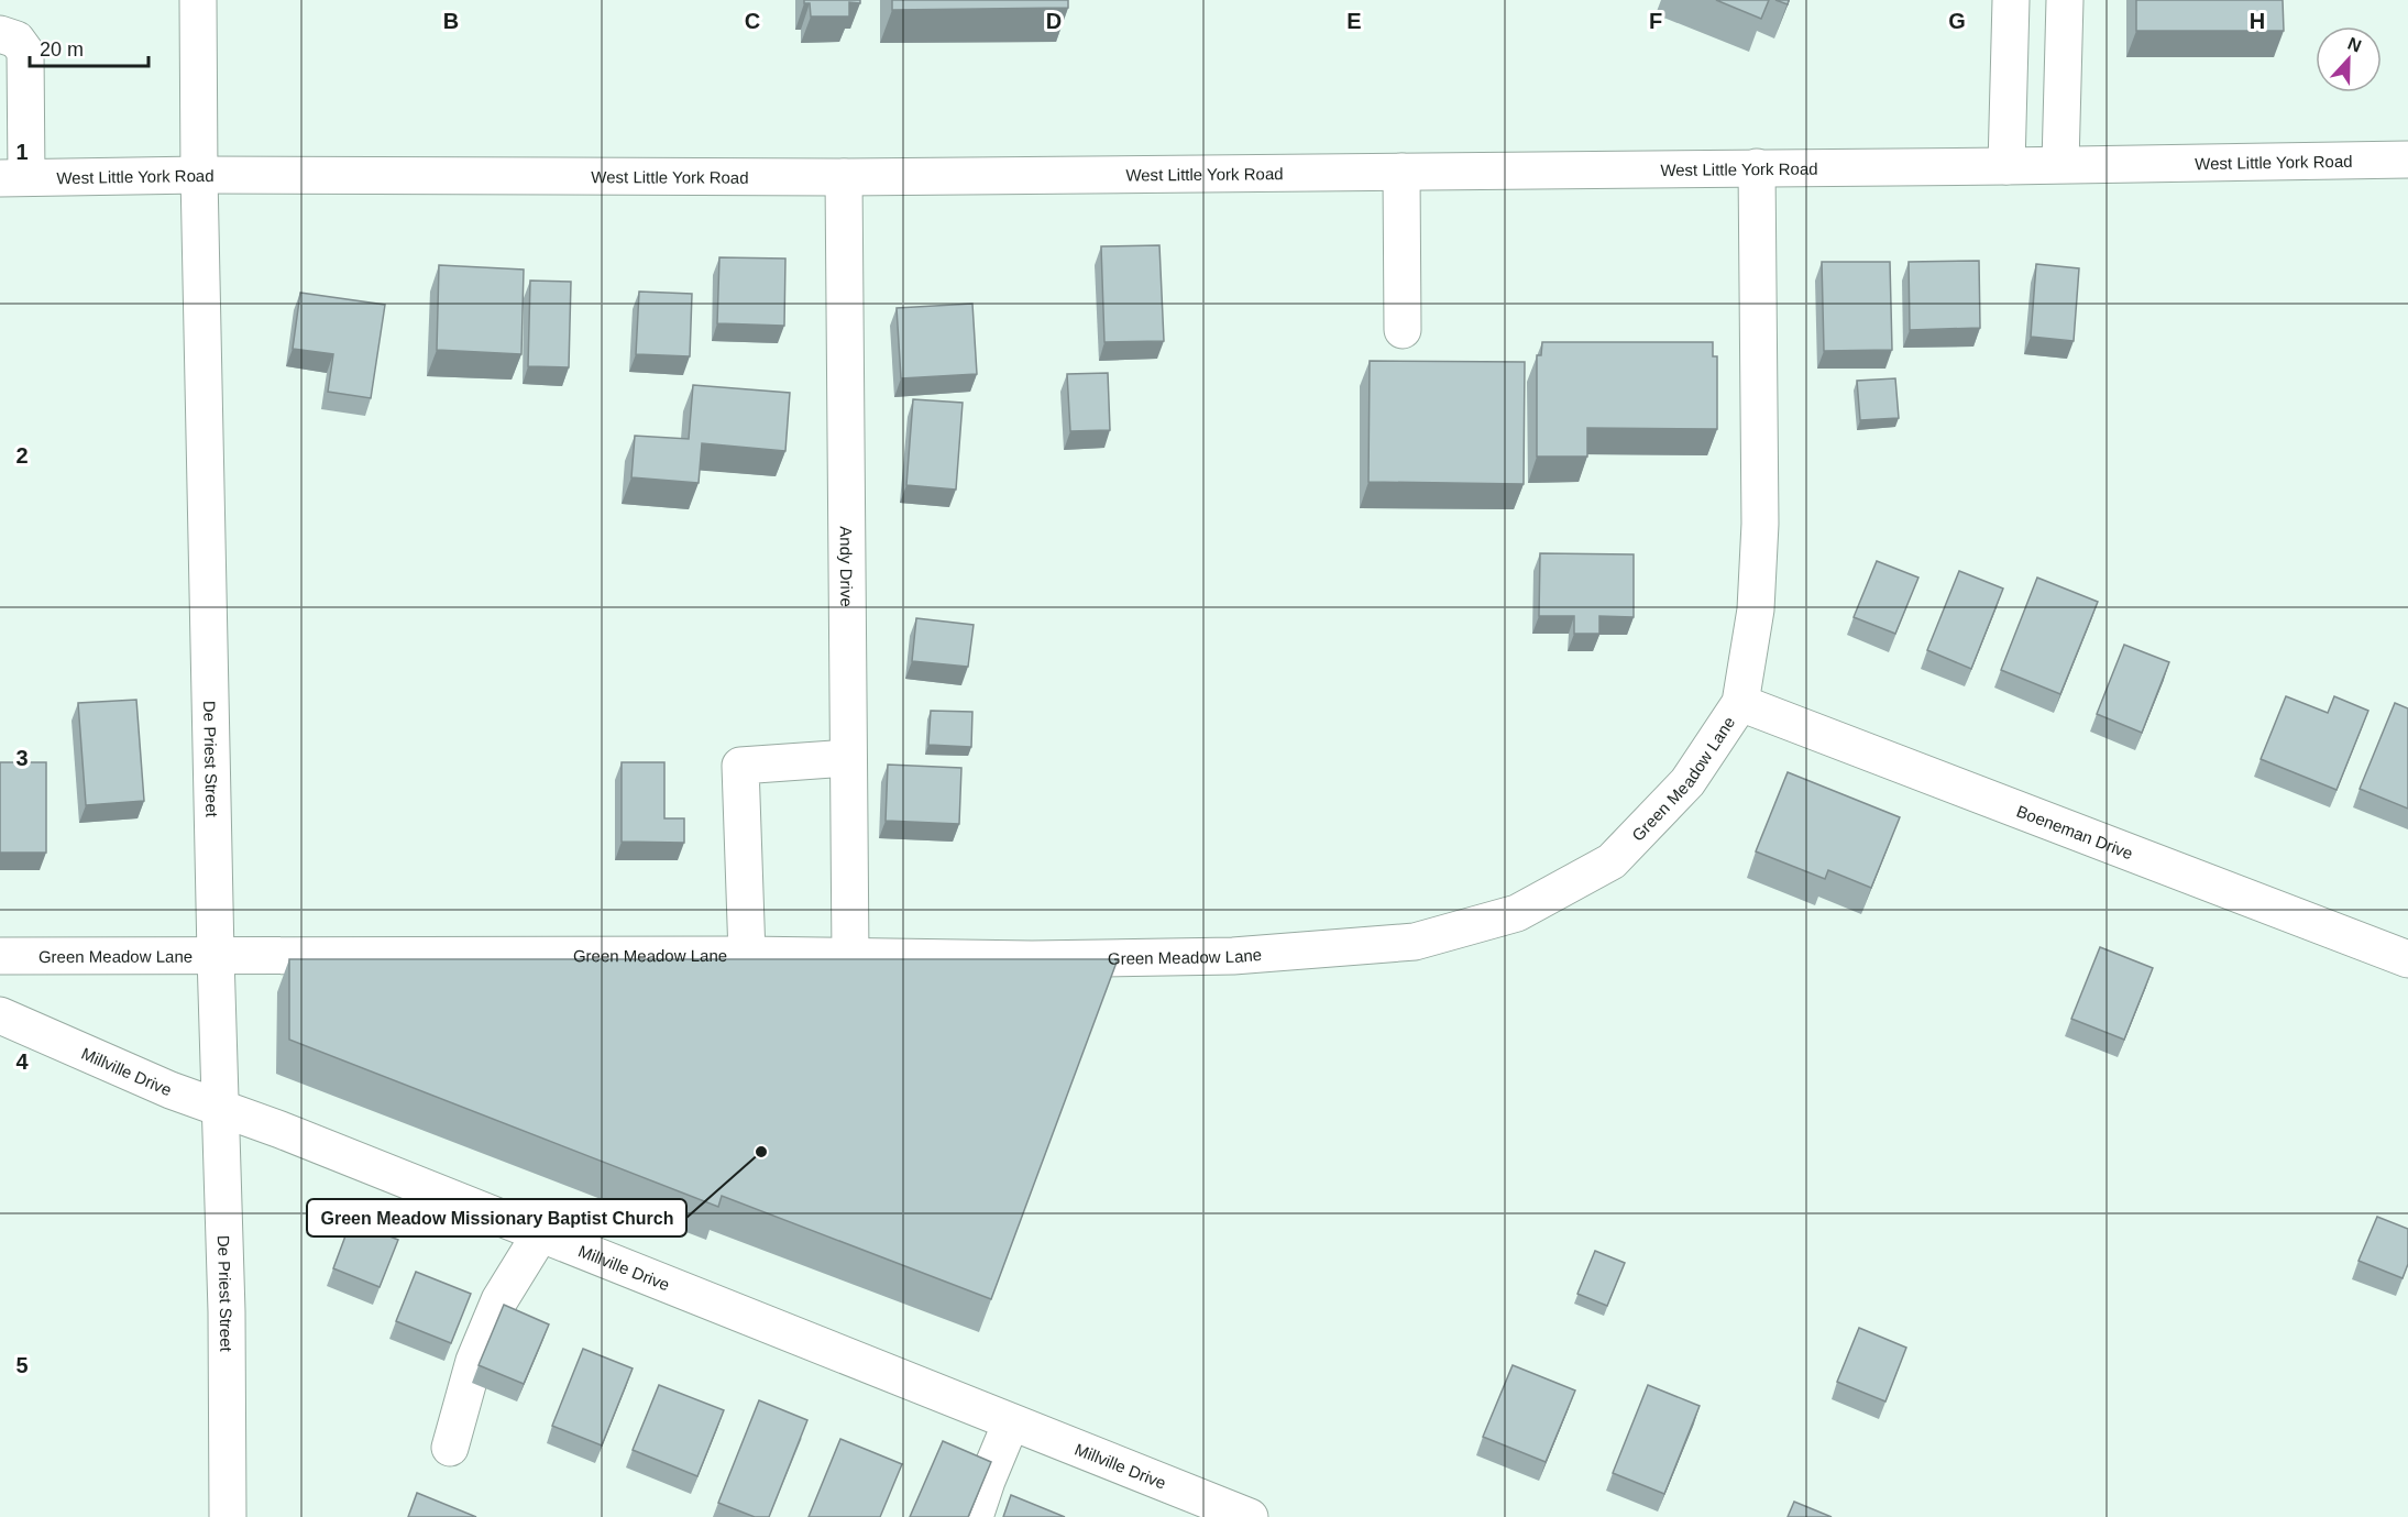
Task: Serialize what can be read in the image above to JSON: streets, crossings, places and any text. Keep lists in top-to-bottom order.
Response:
{
  "streets": {
    "street": [
      "West Little York Road",
      "Andy Drive",
      "De Priest Street",
      "Green Meadow Lane",
      "Boeneman Drive",
      "Millville Drive"
    ]
  },
  "crossings": [
    ["West Little York Road", "Andy Drive"],
    ["West Little York Road", "De Priest Street"],
    ["West Little York Road", "Green Meadow Lane"],
    ["Andy Drive", "Green Meadow Lane"],
    ["De Priest Street", "Green Meadow Lane"],
    ["De Priest Street", "Millville Drive"],
    ["Green Meadow Lane", "Boeneman Drive"]
  ],
  "places": ["Green Meadow Missionary Baptist Church"],
  "scale_bar": "20 m",
  "north": "top",
  "grid": {
    "columns": [
      "B",
      "C",
      "D",
      "E",
      "F",
      "G",
      "H"
    ],
    "rows": [
      "1",
      "2",
      "3",
      "4",
      "5"
    ]
  }
}
